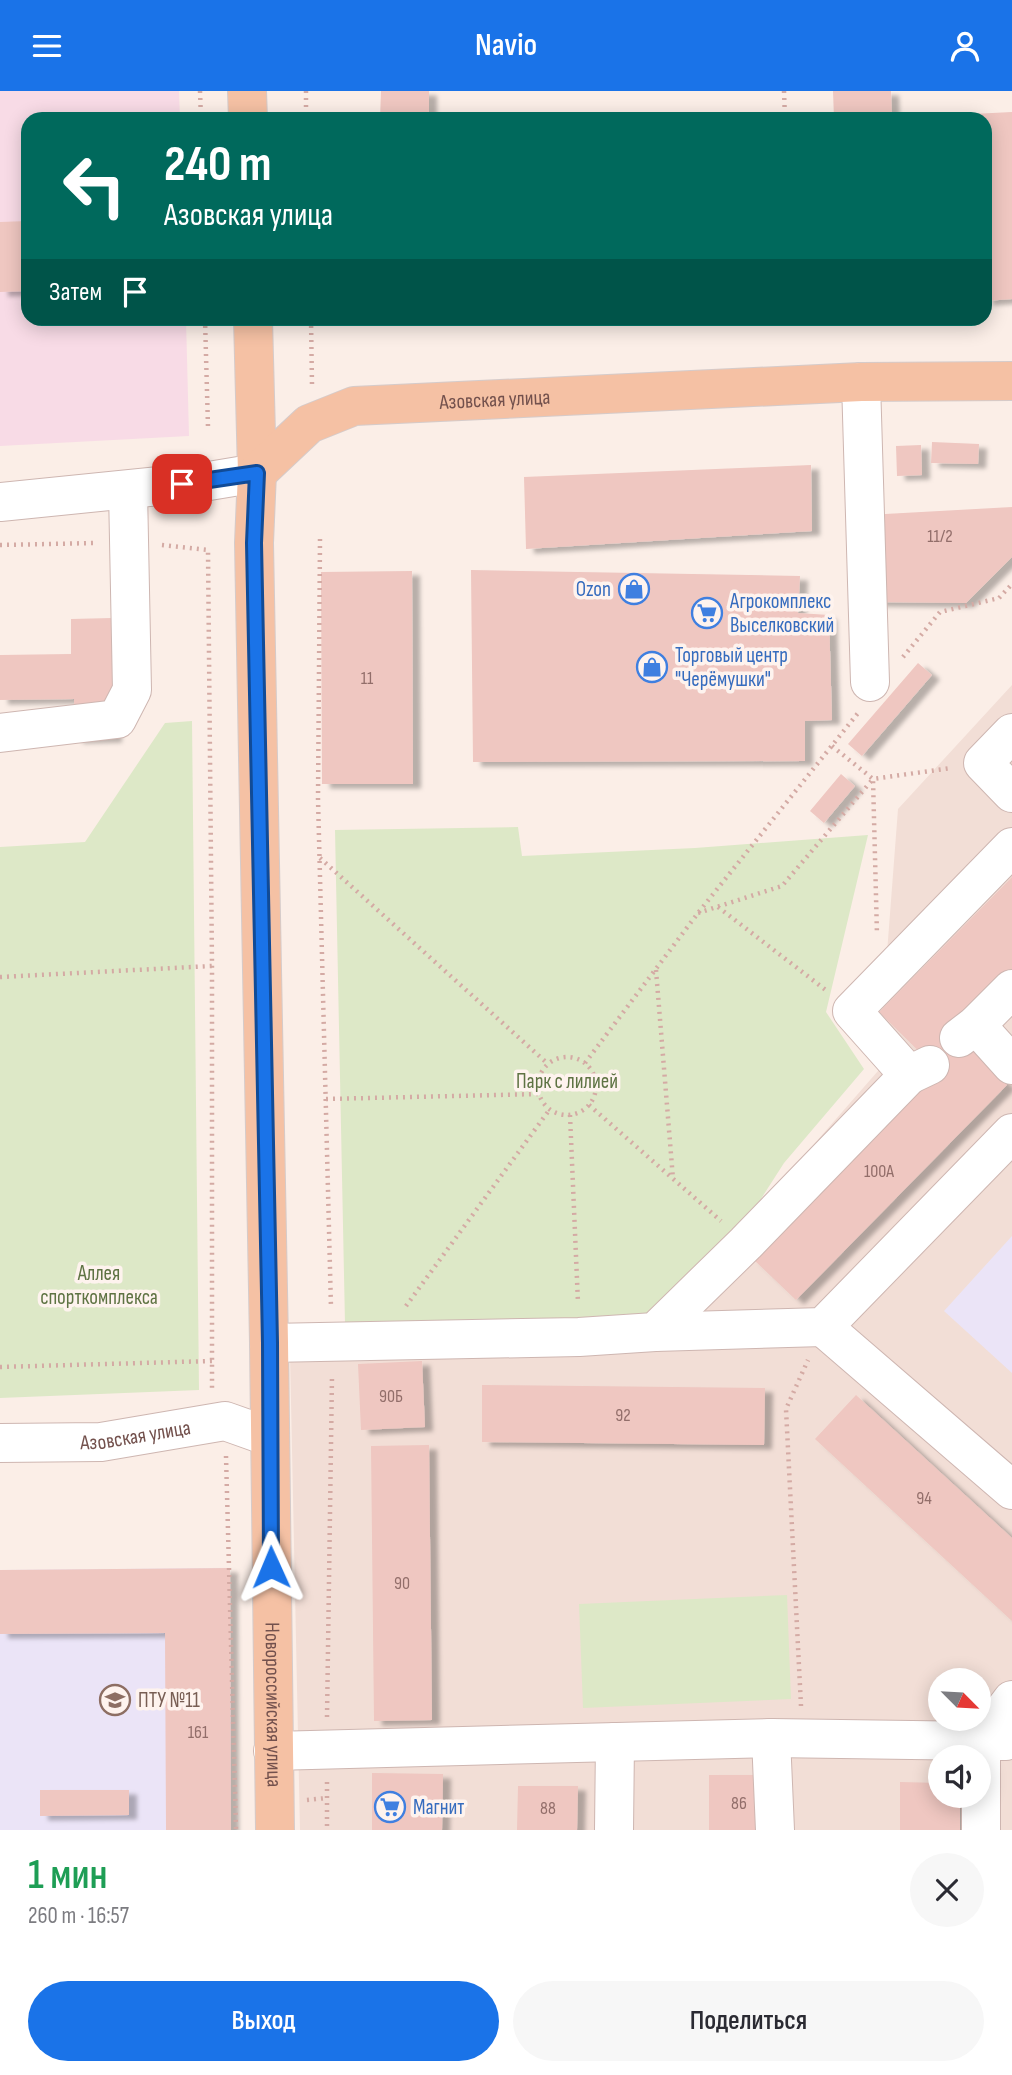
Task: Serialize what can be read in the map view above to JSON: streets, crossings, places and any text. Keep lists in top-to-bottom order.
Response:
{
  "streets": {
    "main road": ["Азовская улица", "Новороссийская улица"]
  },
  "crossings": [
    ["Азовская улица", "Новороссийская улица"]
  ],
  "parks": ["Парк с лилией", "Аллея спорткомплекса"],
  "places": {
    "shop": ["Ozon", "Торговый центр \"Черёмушки\""],
    "supermarket": ["Агрокомплекс Выселковский", "Магнит"],
    "school or university": ["ПТУ №11"]
  },
  "house_numbers": [
    "11/2",
    "11",
    "100А",
    "90Б",
    "92",
    "94",
    "90",
    "161",
    "86",
    "88"
  ],
  "north": "bottom right",
  "page": {
    "header": "Navio",
    "turn": ["240 m", "Азовская улица"],
    "then": "Затем",
    "heading": ["1 мин", "260 m · 16:57"],
    "buttons": ["Выход", "Поделиться"]
  }
}
